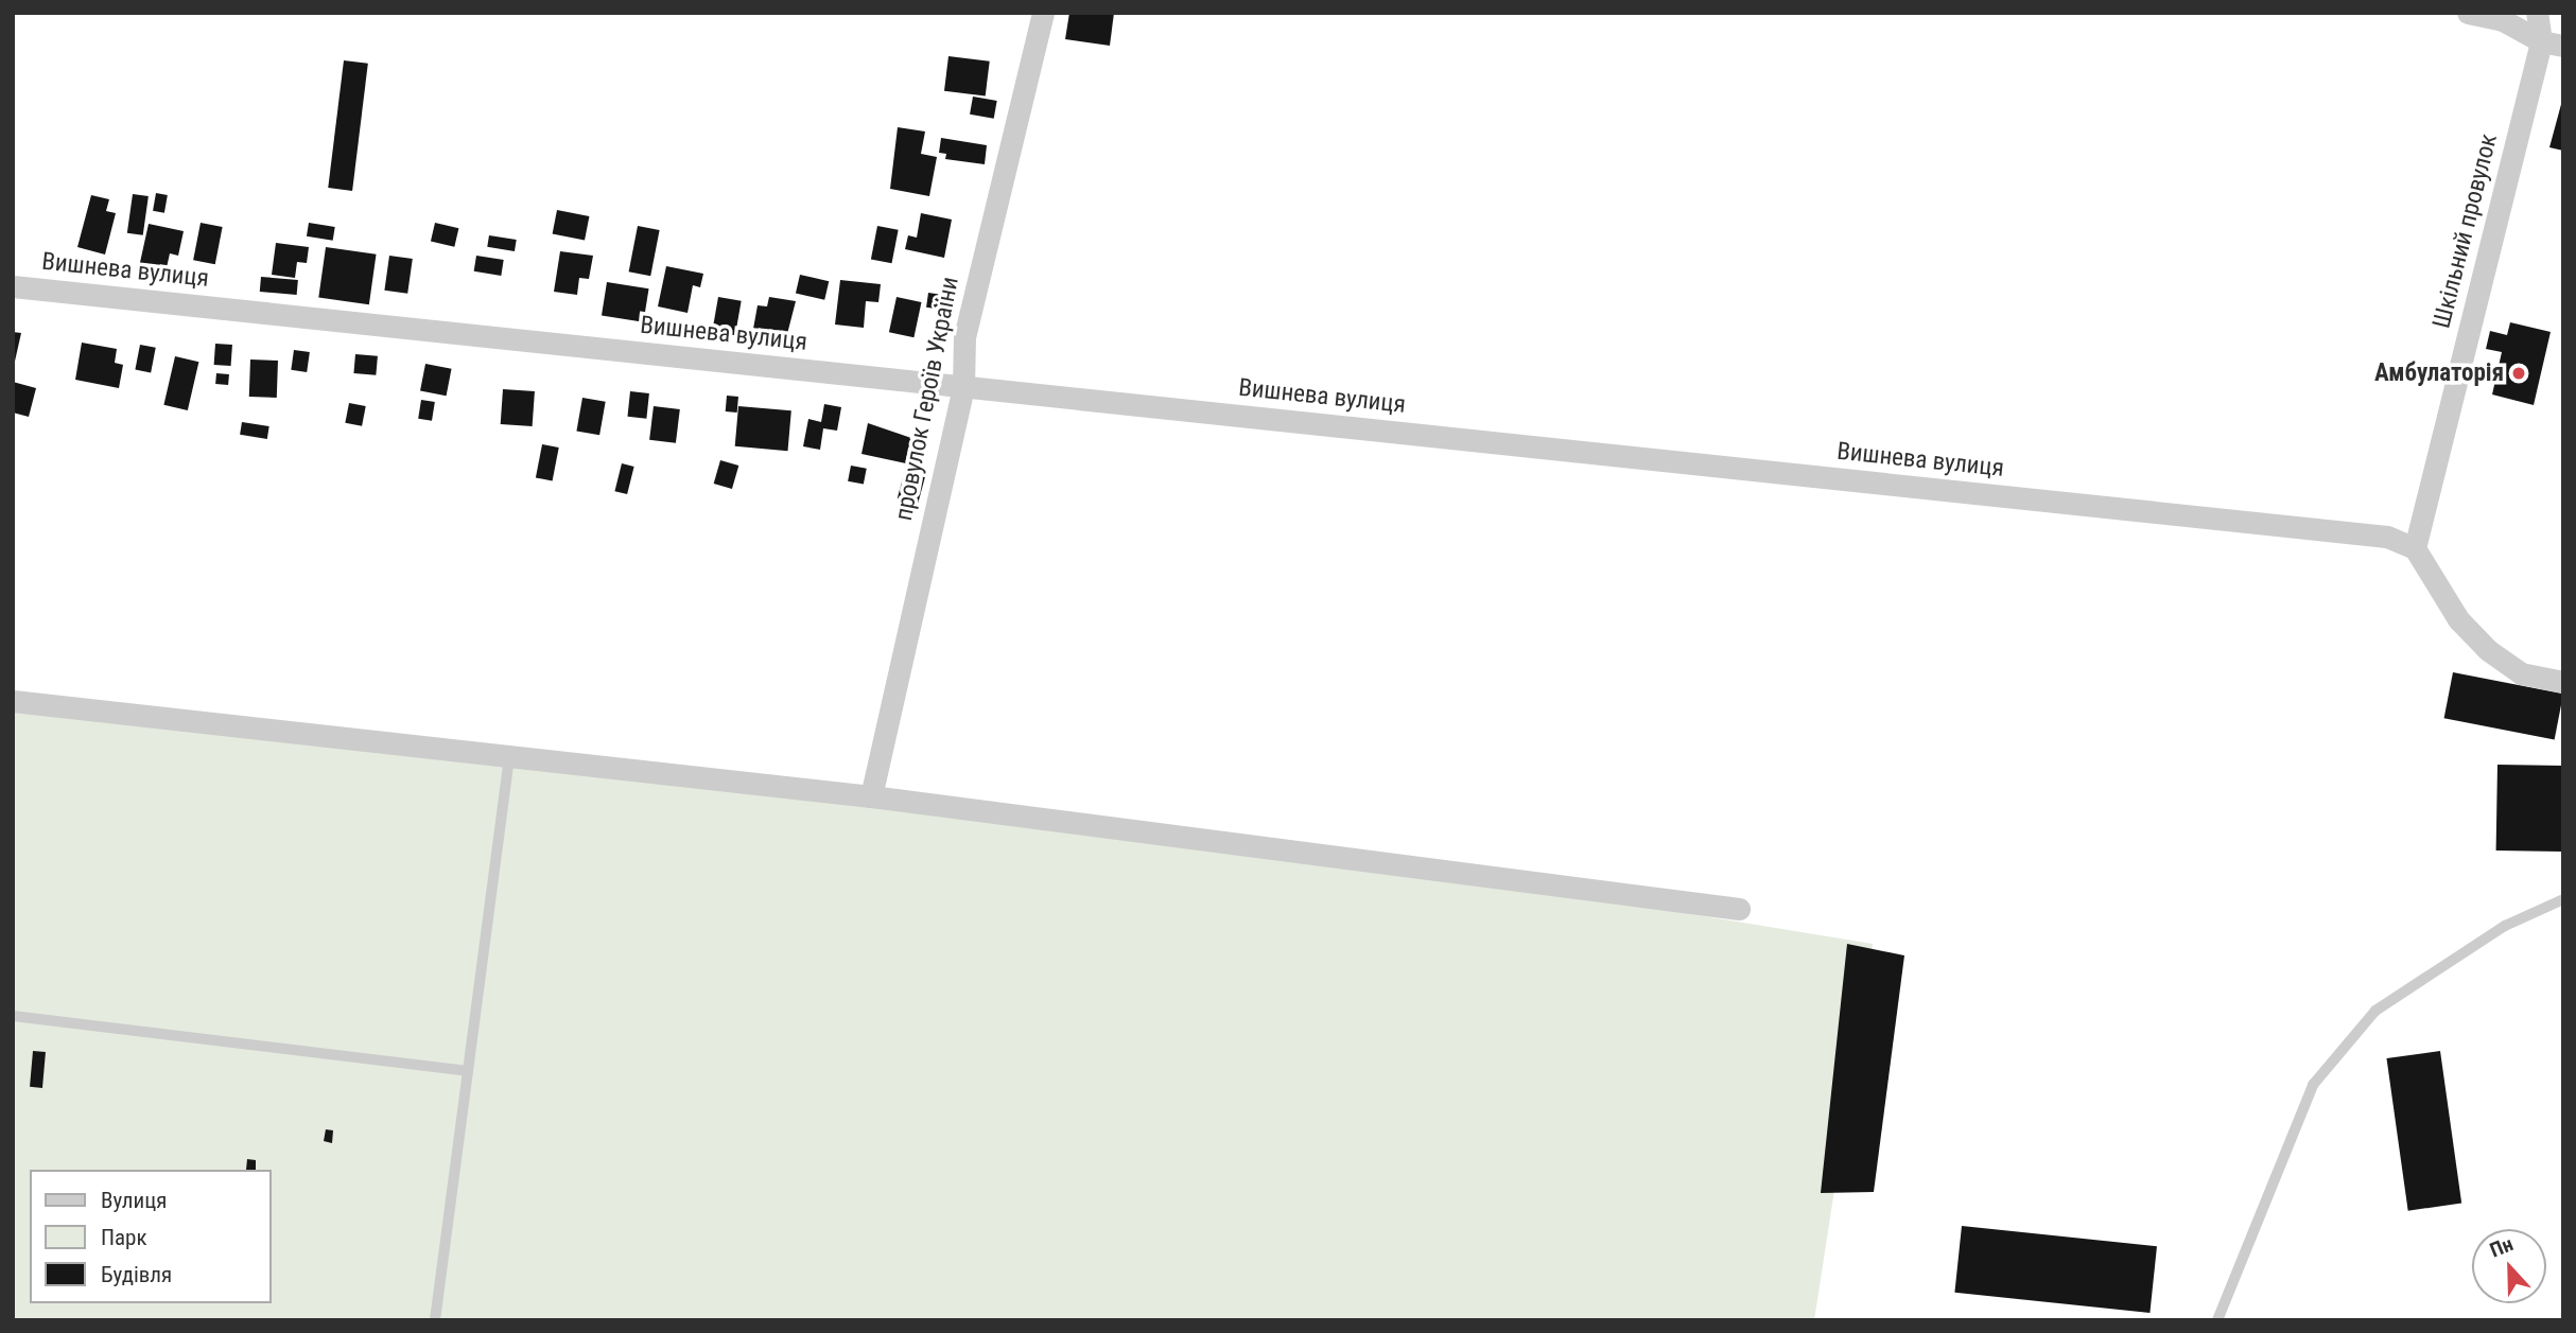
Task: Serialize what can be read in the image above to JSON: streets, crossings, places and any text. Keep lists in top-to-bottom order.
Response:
{
  "streets": {
    "street": ["Шкільний провулок", "Вишнева вулиця", "провулок Героїв України"]
  },
  "crossings": [
    ["Шкільний провулок", "Вишнева вулиця"],
    ["Вишнева вулиця", "провулок Героїв України"]
  ],
  "places": ["Амбулаторія"],
  "legend": ["Вулиця", "Парк", "Будівля"],
  "north": "top"
}
